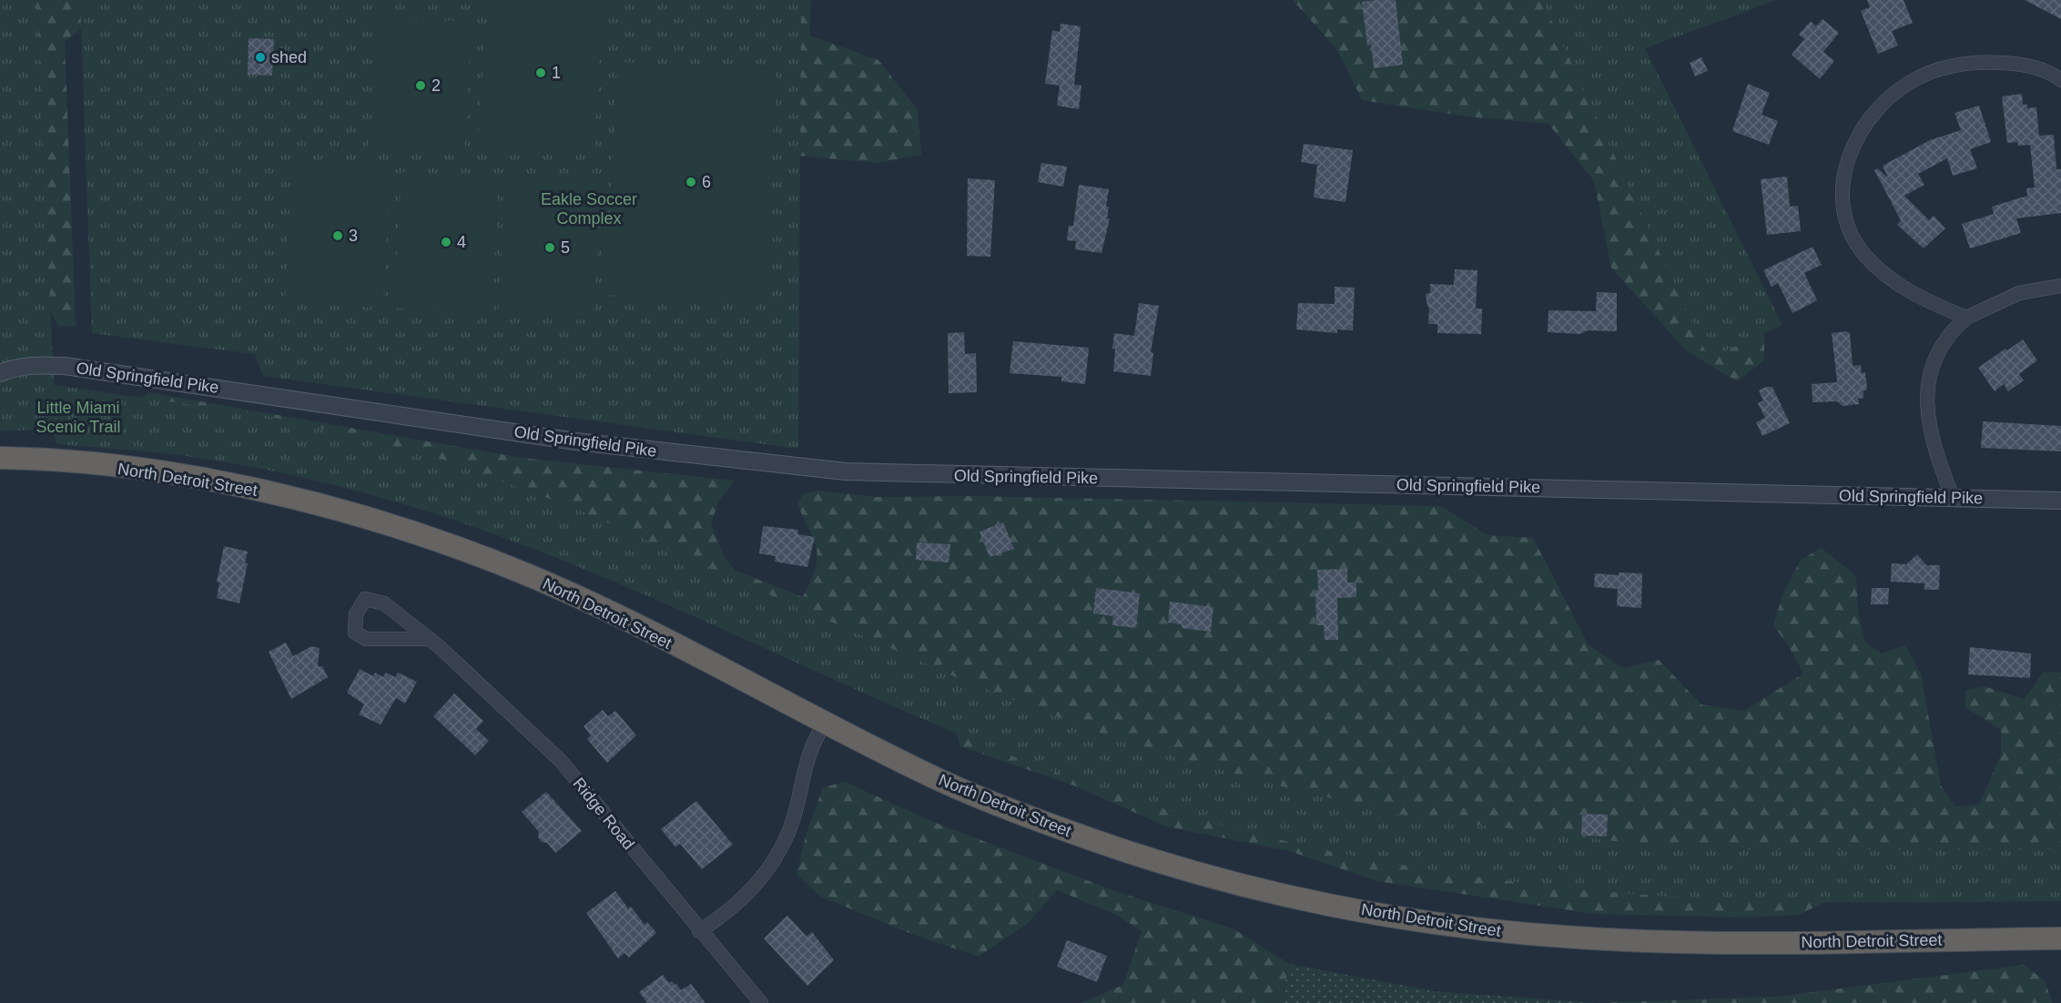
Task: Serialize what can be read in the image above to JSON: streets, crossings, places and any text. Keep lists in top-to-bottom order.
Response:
{
  "streets": {
    "highway": ["North Detroit Street"],
    "street": ["Old Springfield Pike", "Ridge Road"]
  },
  "parks": ["Eakle Soccer Complex", "Little Miami Scenic Trail"],
  "places": [
    "shed",
    "1",
    "2",
    "6",
    "3",
    "4",
    "5"
  ]
}
